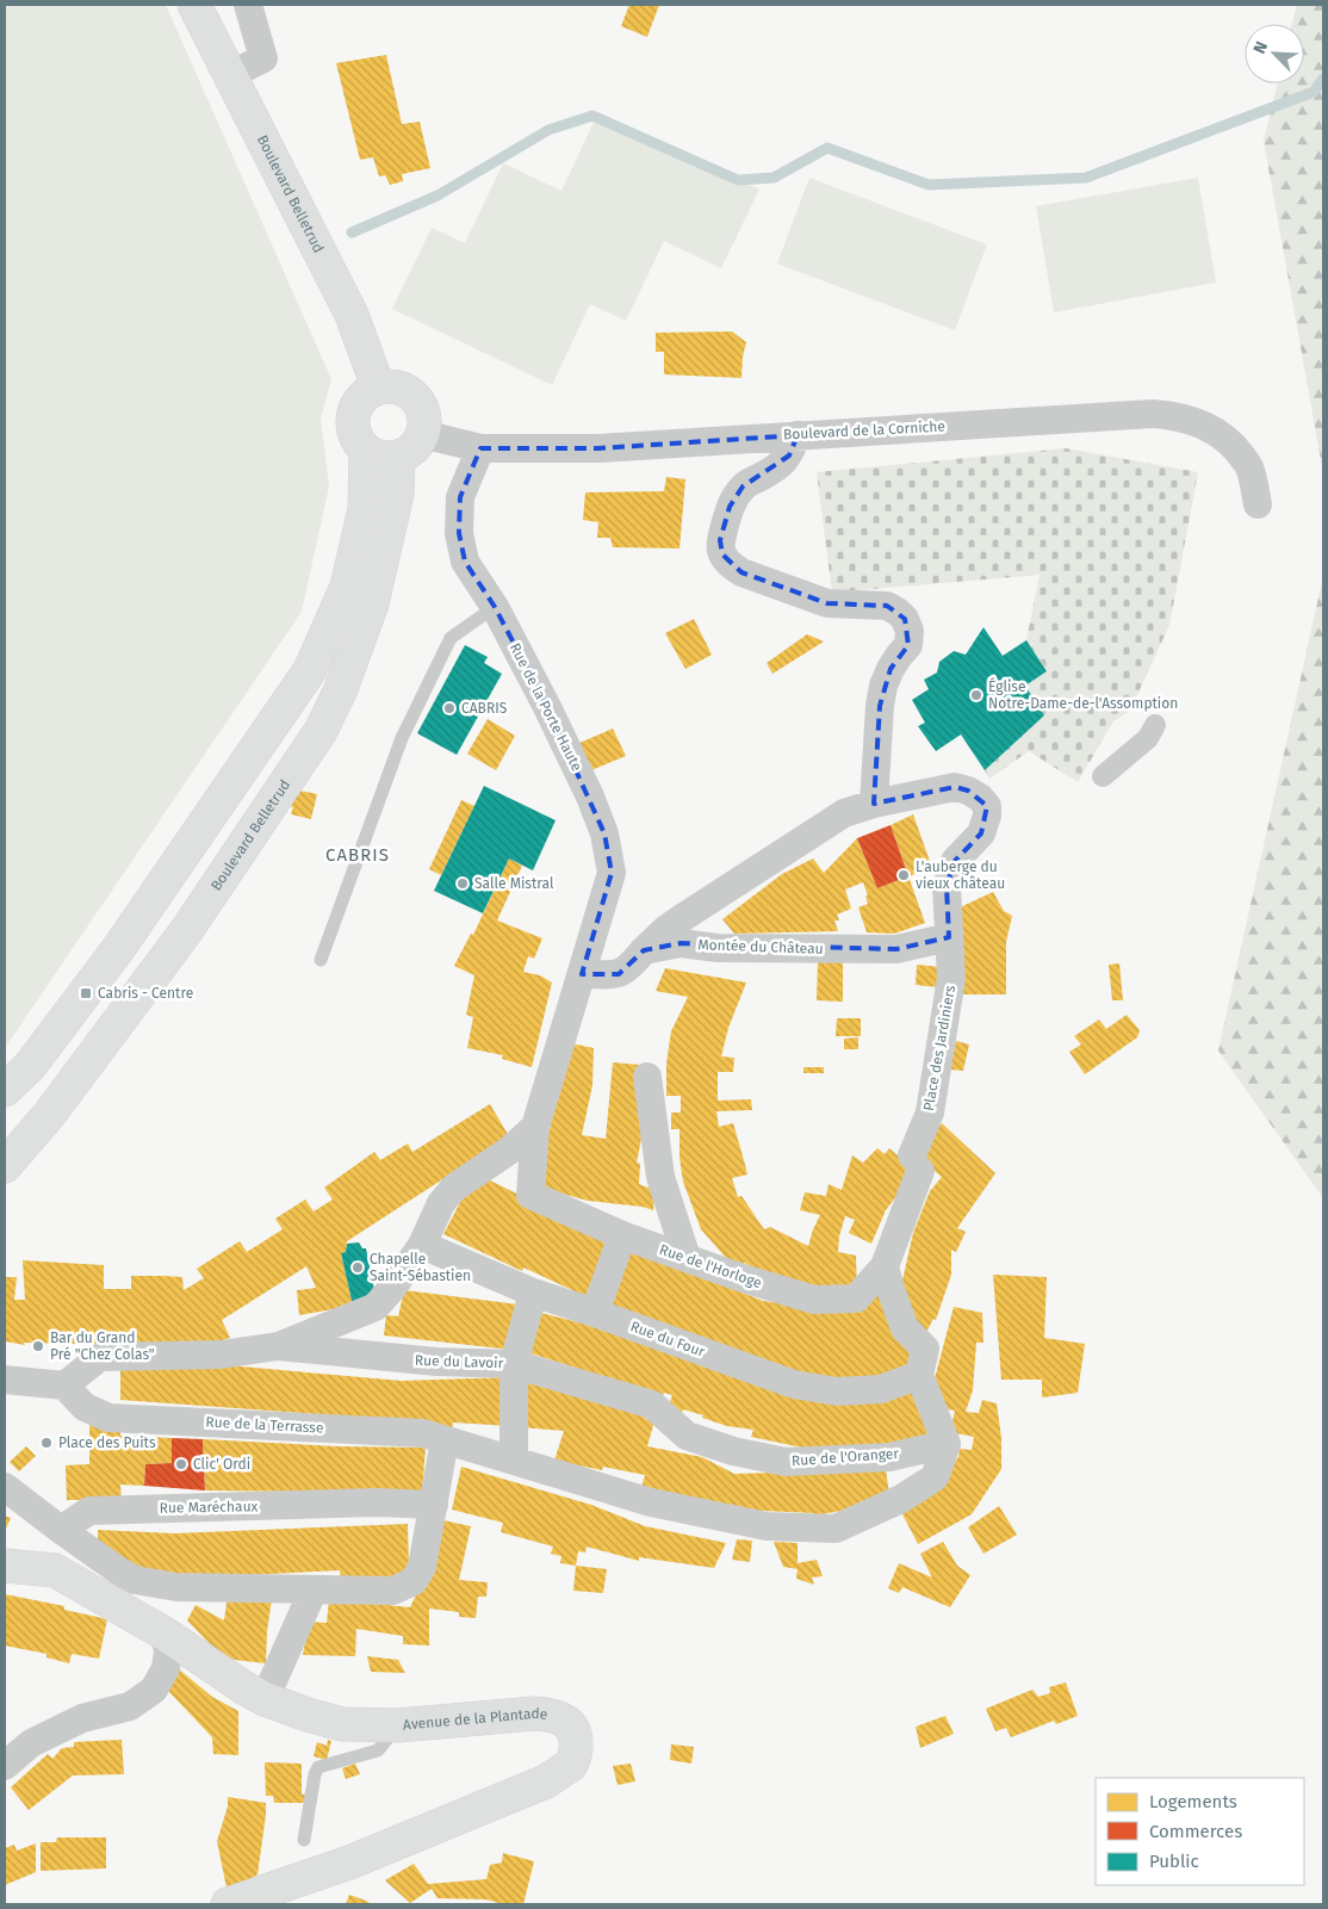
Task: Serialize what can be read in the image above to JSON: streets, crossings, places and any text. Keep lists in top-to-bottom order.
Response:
{
  "streets": {
    "main road": ["Boulevard Belletrud", "Avenue de la Plantade"],
    "street": [
      "Boulevard de la Corniche",
      "Rue de la Porte Haute",
      "Montée du Château",
      "Place des Jardiniers",
      "Rue de l'Horloge",
      "Rue du Four",
      "Rue du Lavoir",
      "Rue de la Terrasse",
      "Rue de l'Oranger",
      "Rue Maréchaux"
    ]
  },
  "crossings": [
    ["Boulevard Belletrud", "Boulevard de la Corniche"],
    ["Boulevard de la Corniche", "Rue de la Porte Haute"],
    ["Rue de la Porte Haute", "Rue de l'Horloge"],
    ["Montée du Château", "Place des Jardiniers"],
    ["Place des Jardiniers", "Rue de l'Horloge"],
    ["Rue du Lavoir", "Rue de la Terrasse"],
    ["Rue du Lavoir", "Rue de l'Oranger"]
  ],
  "districts": ["CABRIS"],
  "places": {
    "other": [
      "Église Notre-Dame-de-l'Assomption",
      "CABRIS",
      "L'auberge du vieux château",
      "Salle Mistral",
      "Chapelle Saint-Sébastien",
      "Bar du Grand Pré \"Chez Colas\"",
      "Place des Puits",
      "Clic' Ordi"
    ],
    "transit": ["Cabris - Centre"]
  },
  "legend": ["Logements", "Commerces", "Public"],
  "north": "top left"
}
